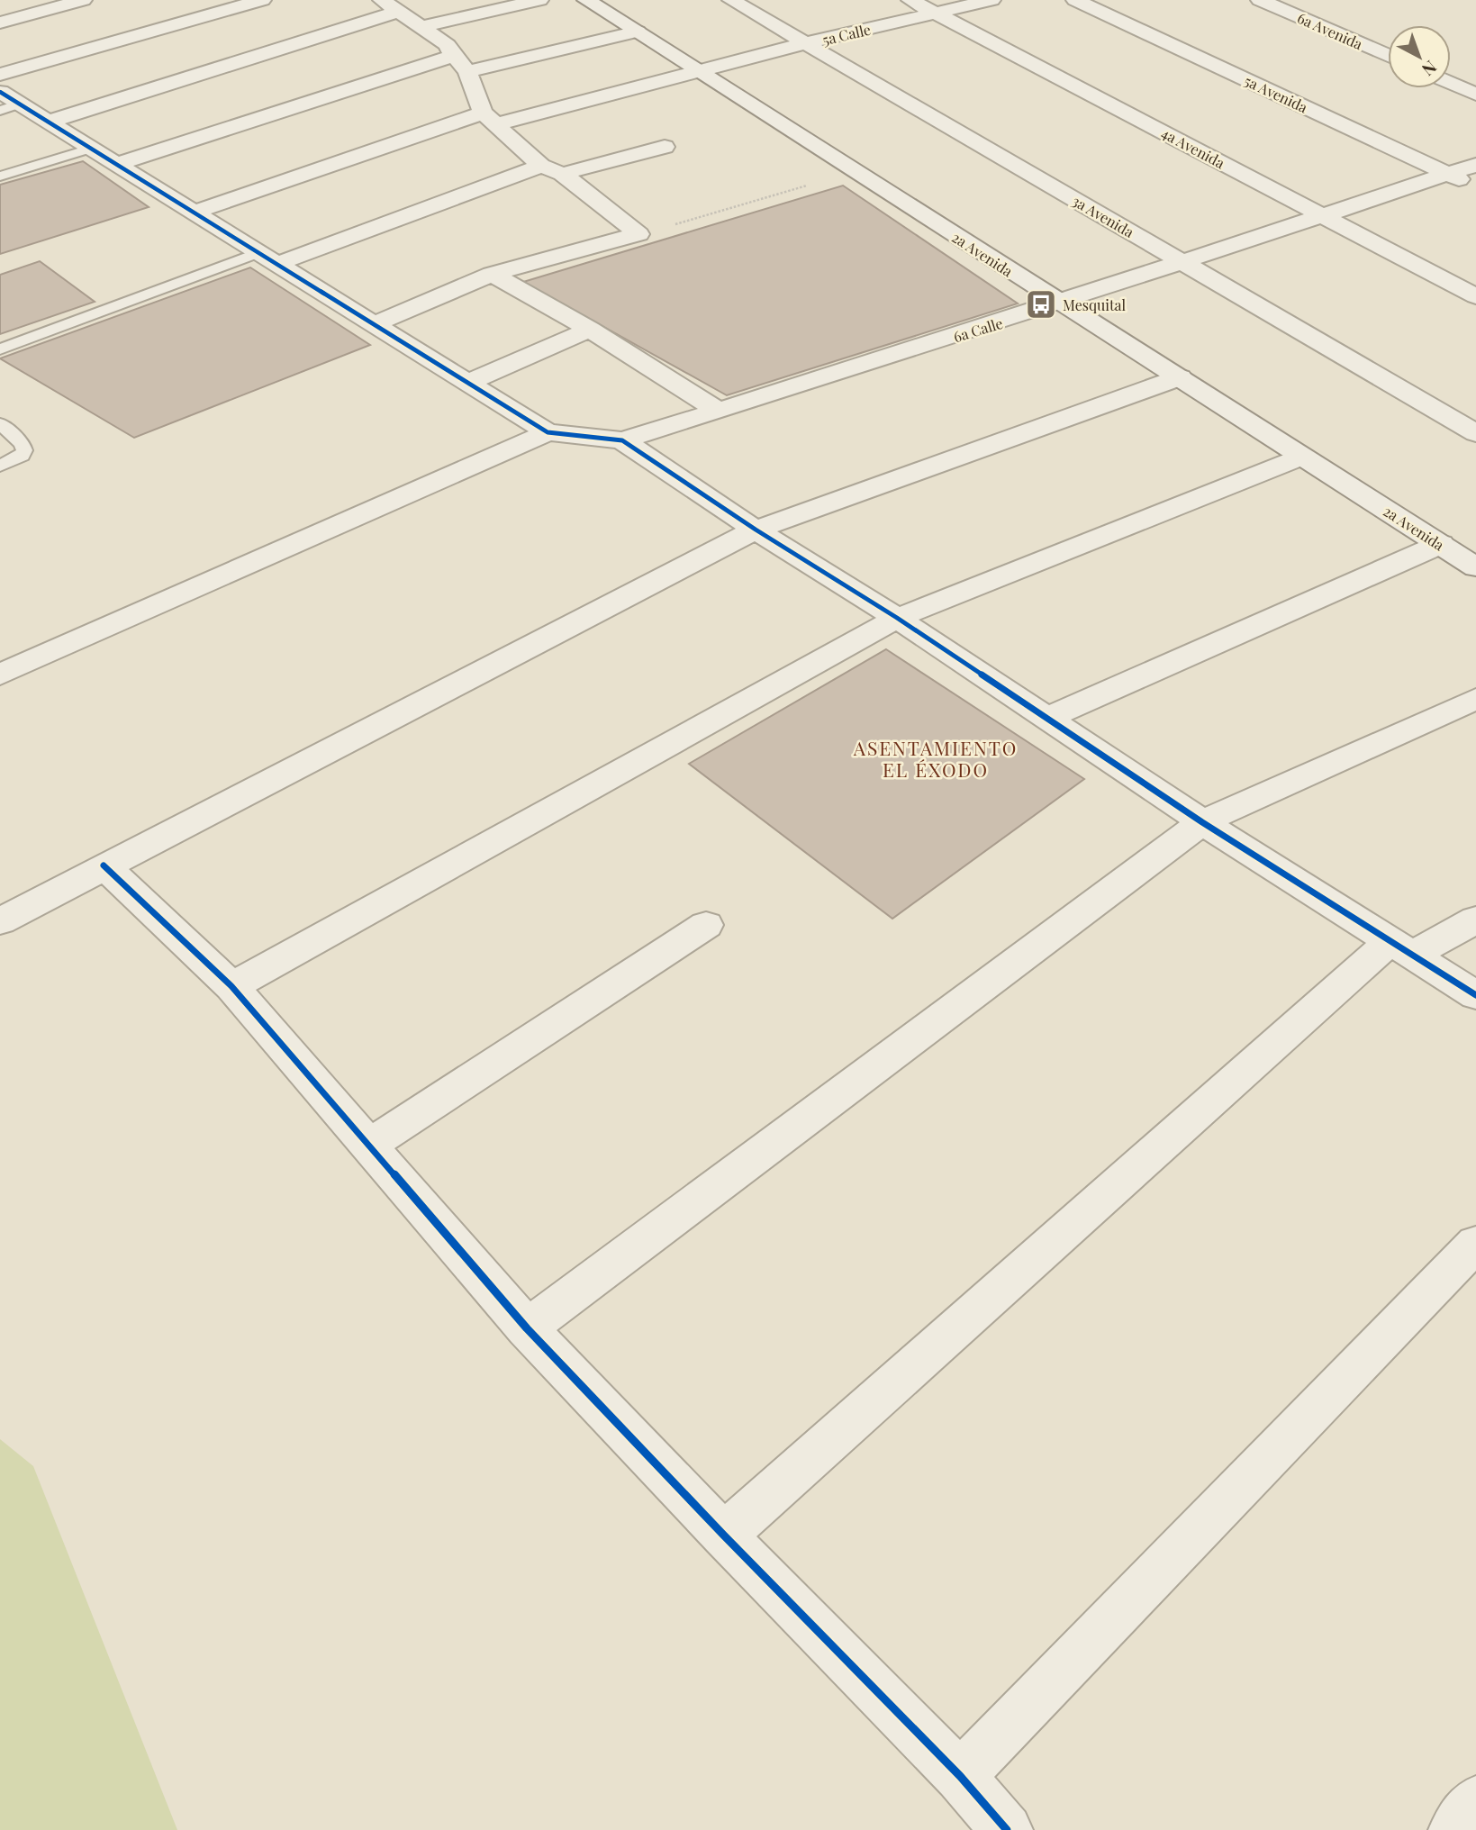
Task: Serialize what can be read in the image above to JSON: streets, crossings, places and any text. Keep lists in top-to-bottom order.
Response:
{
  "streets": {
    "street": [
      "6a Avenida",
      "5a Calle",
      "5a Avenida",
      "4a Avenida",
      "3a Avenida",
      "2a Avenida",
      "6a Calle"
    ]
  },
  "crossings": [
    ["5a Calle", "4a Avenida"],
    ["5a Calle", "3a Avenida"],
    ["5a Calle", "2a Avenida"],
    ["5a Avenida", "6a Calle"],
    ["4a Avenida", "6a Calle"],
    ["3a Avenida", "6a Calle"],
    ["2a Avenida", "6a Calle"]
  ],
  "districts": ["ASENTAMIENTO EL ÉXODO"],
  "places": {
    "bus stop": ["Mesquital"]
  },
  "north": "bottom right"
}
